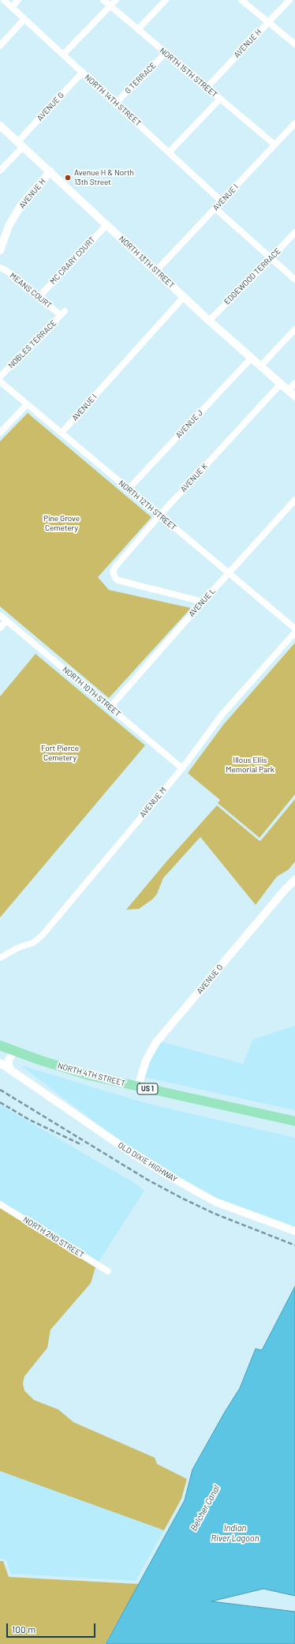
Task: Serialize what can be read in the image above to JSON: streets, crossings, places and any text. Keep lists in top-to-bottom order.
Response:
{
  "streets": {
    "main road": ["NORTH 4TH STREET", "US 1"],
    "street": [
      "AVENUE H",
      "NORTH 15TH STREET",
      "G TERRACE",
      "NORTH 14TH STREET",
      "AVENUE G",
      "AVENUE I",
      "MC CRARY COURT",
      "NORTH 13TH STREET",
      "EDGEWOOD TERRACE",
      "MEANS COURT",
      "NOBLES TERRACE",
      "AVENUE J",
      "AVENUE K",
      "NORTH 12TH STREET",
      "AVENUE L",
      "NORTH 10TH STREET",
      "AVENUE M",
      "AVENUE O",
      "OLD DIXIE HIGHWAY",
      "NORTH 2ND STREET"
    ]
  },
  "crossings": [
    ["AVENUE H", "NORTH 15TH STREET"],
    ["AVENUE H", "NORTH 13TH STREET"],
    ["NORTH 15TH STREET", "G TERRACE"],
    ["NORTH 15TH STREET", "AVENUE I"],
    ["G TERRACE", "NORTH 14TH STREET"],
    ["NORTH 14TH STREET", "AVENUE G"],
    ["NORTH 14TH STREET", "AVENUE I"],
    ["AVENUE G", "NORTH 13TH STREET"],
    ["AVENUE I", "NORTH 13TH STREET"],
    ["AVENUE I", "NORTH 12TH STREET"],
    ["MC CRARY COURT", "NORTH 13TH STREET"],
    ["MC CRARY COURT", "MEANS COURT"],
    ["NORTH 13TH STREET", "EDGEWOOD TERRACE"],
    ["NORTH 13TH STREET", "AVENUE J"],
    ["NORTH 13TH STREET", "AVENUE K"],
    ["MEANS COURT", "NOBLES TERRACE"],
    ["AVENUE J", "NORTH 12TH STREET"],
    ["AVENUE K", "NORTH 12TH STREET"],
    ["AVENUE K", "AVENUE L"],
    ["NORTH 12TH STREET", "AVENUE L"],
    ["AVENUE L", "NORTH 10TH STREET"],
    ["NORTH 10TH STREET", "AVENUE M"],
    ["AVENUE O", "NORTH 4TH STREET"]
  ],
  "water": ["Belcher Canal", "Indian River Lagoon"],
  "parks": ["Pine Grove Cemetery", "Fort Pierce Cemetery", "Illous Ellis Memorial Park"],
  "places": ["Avenue H & North 13th Street"],
  "scale_bar": "100 m"
}
